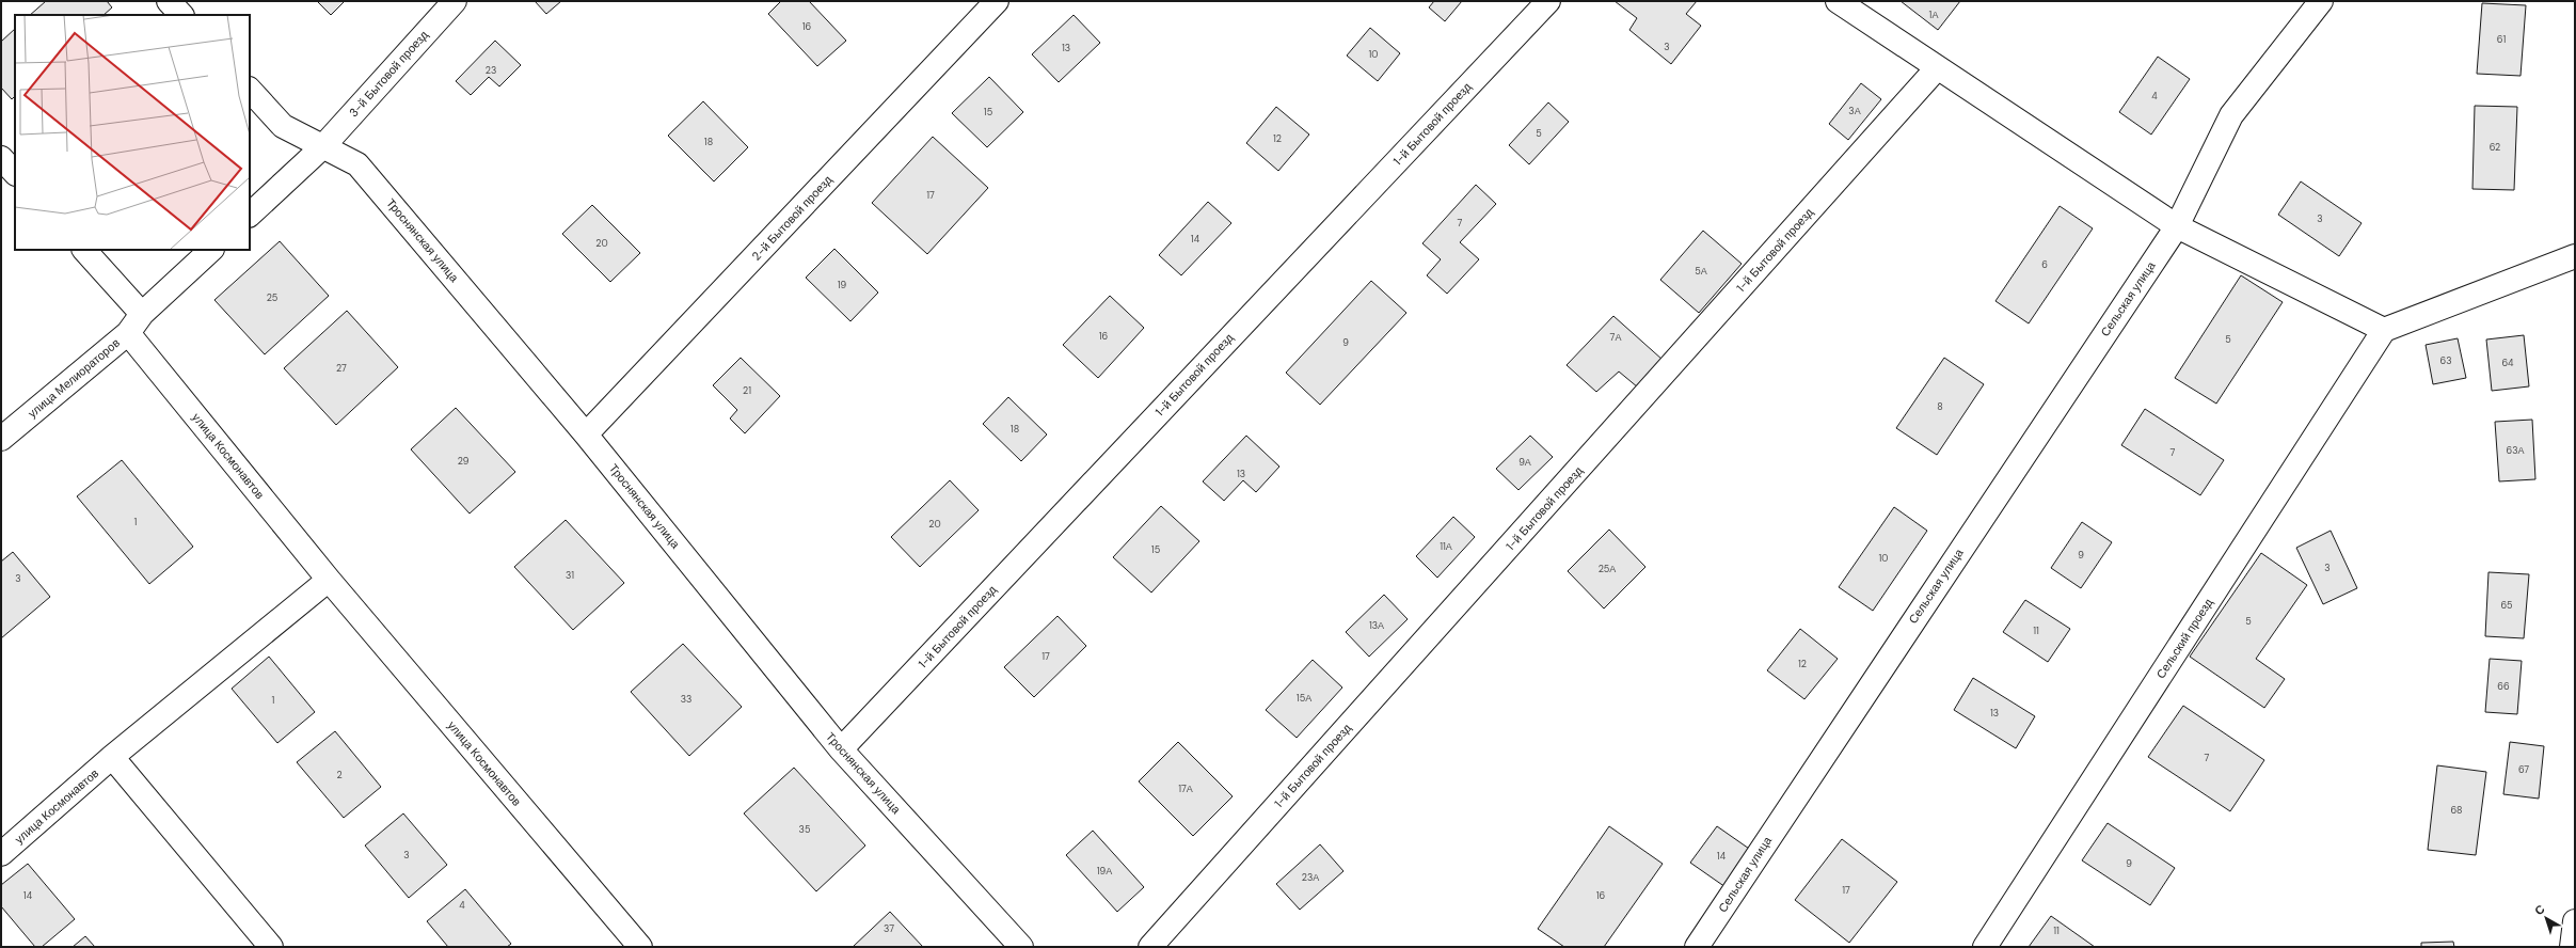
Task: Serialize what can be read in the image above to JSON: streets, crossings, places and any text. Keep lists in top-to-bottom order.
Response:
{
  "streets": {
    "street": [
      "3-й Бытовой проезд",
      "1-й Бытовой проезд",
      "2-й Бытовой проезд",
      "Троснянская улица",
      "Сельская улица",
      "улица Мелиораторов",
      "улица Космонавтов",
      "Сельский проезд"
    ]
  },
  "crossings": [
    ["3-й Бытовой проезд", "Троснянская улица"],
    ["1-й Бытовой проезд", "Троснянская улица"],
    ["2-й Бытовой проезд", "Троснянская улица"],
    ["улица Мелиораторов", "улица Космонавтов"]
  ],
  "house_numbers": [
    "1А",
    "16",
    "61",
    "3",
    "13",
    "10",
    "23",
    "4",
    "3А",
    "15",
    "5",
    "12",
    "18",
    "62",
    "17",
    "3",
    "7",
    "14",
    "20",
    "6",
    "5А",
    "19",
    "25",
    "16",
    "7А",
    "5",
    "9",
    "63",
    "64",
    "27",
    "21",
    "8",
    "18",
    "63А",
    "7",
    "29",
    "9А",
    "13",
    "1",
    "20",
    "11А",
    "15",
    "9",
    "10",
    "3",
    "25А",
    "31",
    "3",
    "65",
    "5",
    "13А",
    "11",
    "17",
    "12",
    "66",
    "15А",
    "33",
    "1",
    "13",
    "7",
    "67",
    "2",
    "17А",
    "68",
    "35",
    "3",
    "14",
    "9",
    "19А",
    "23А",
    "17",
    "14",
    "16",
    "4",
    "37",
    "11"
  ],
  "north": "top left"
}
